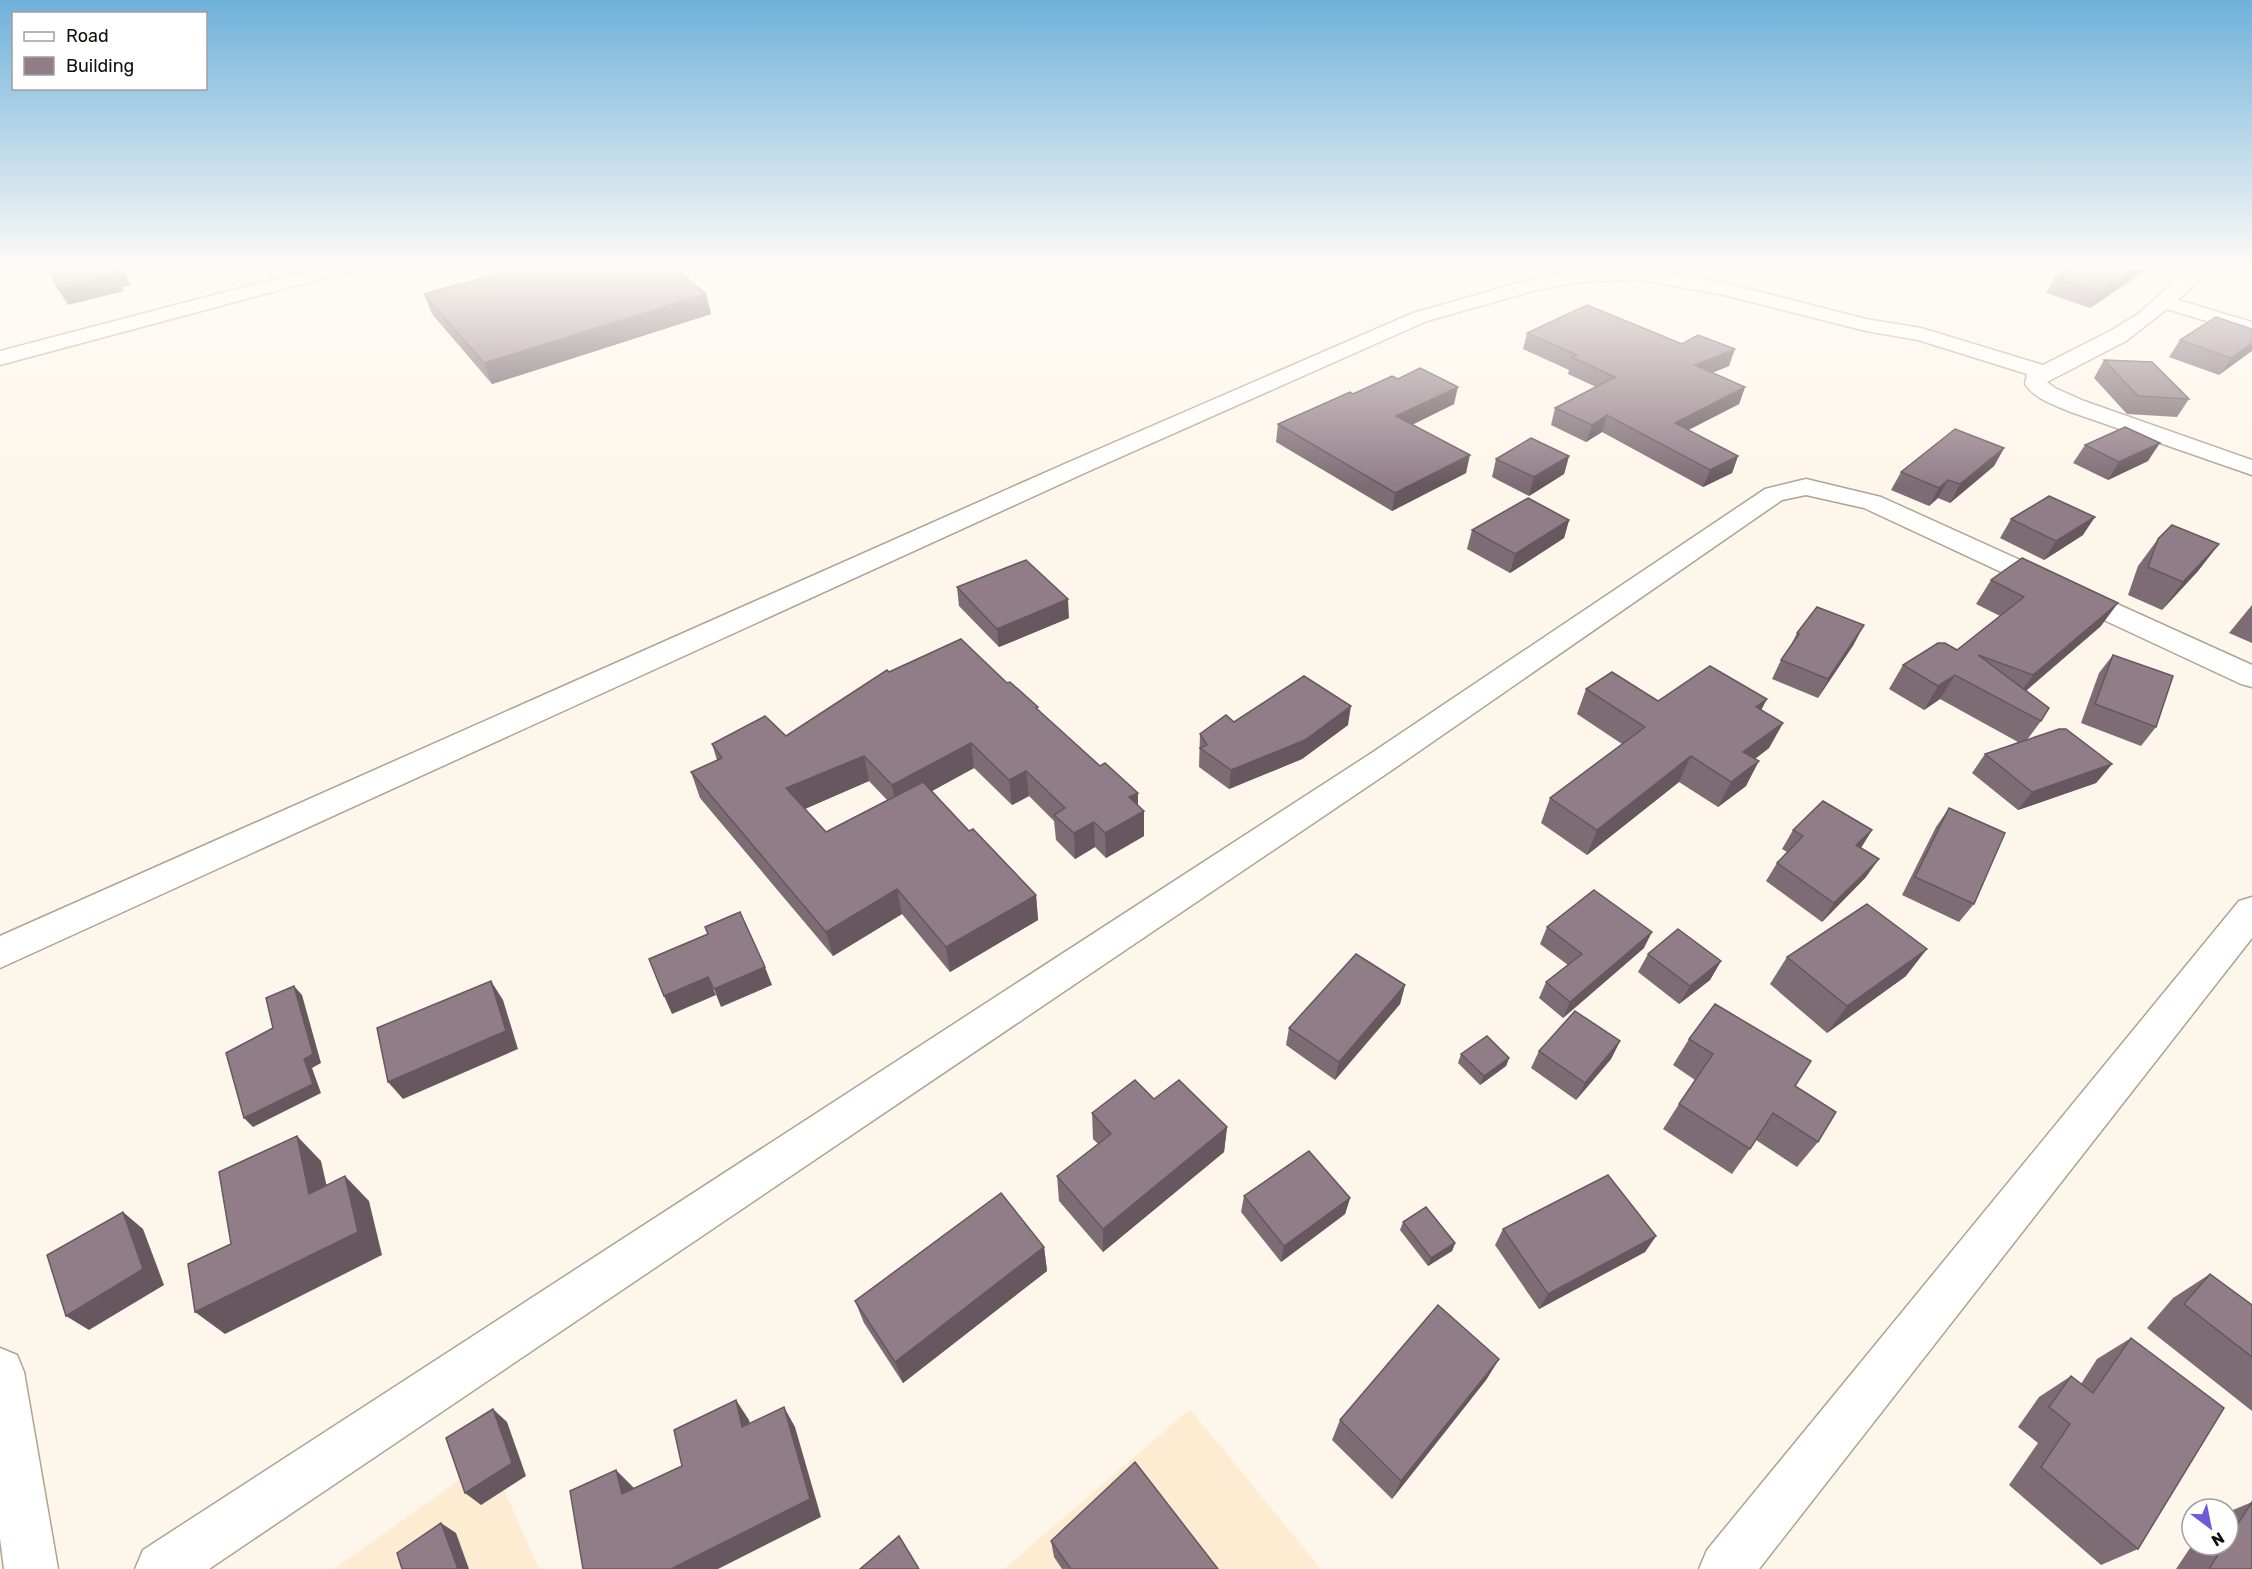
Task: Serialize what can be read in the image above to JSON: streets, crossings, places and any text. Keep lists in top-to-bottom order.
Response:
{
  "legend": ["Road", "Building"],
  "north": "bottom right"
}
